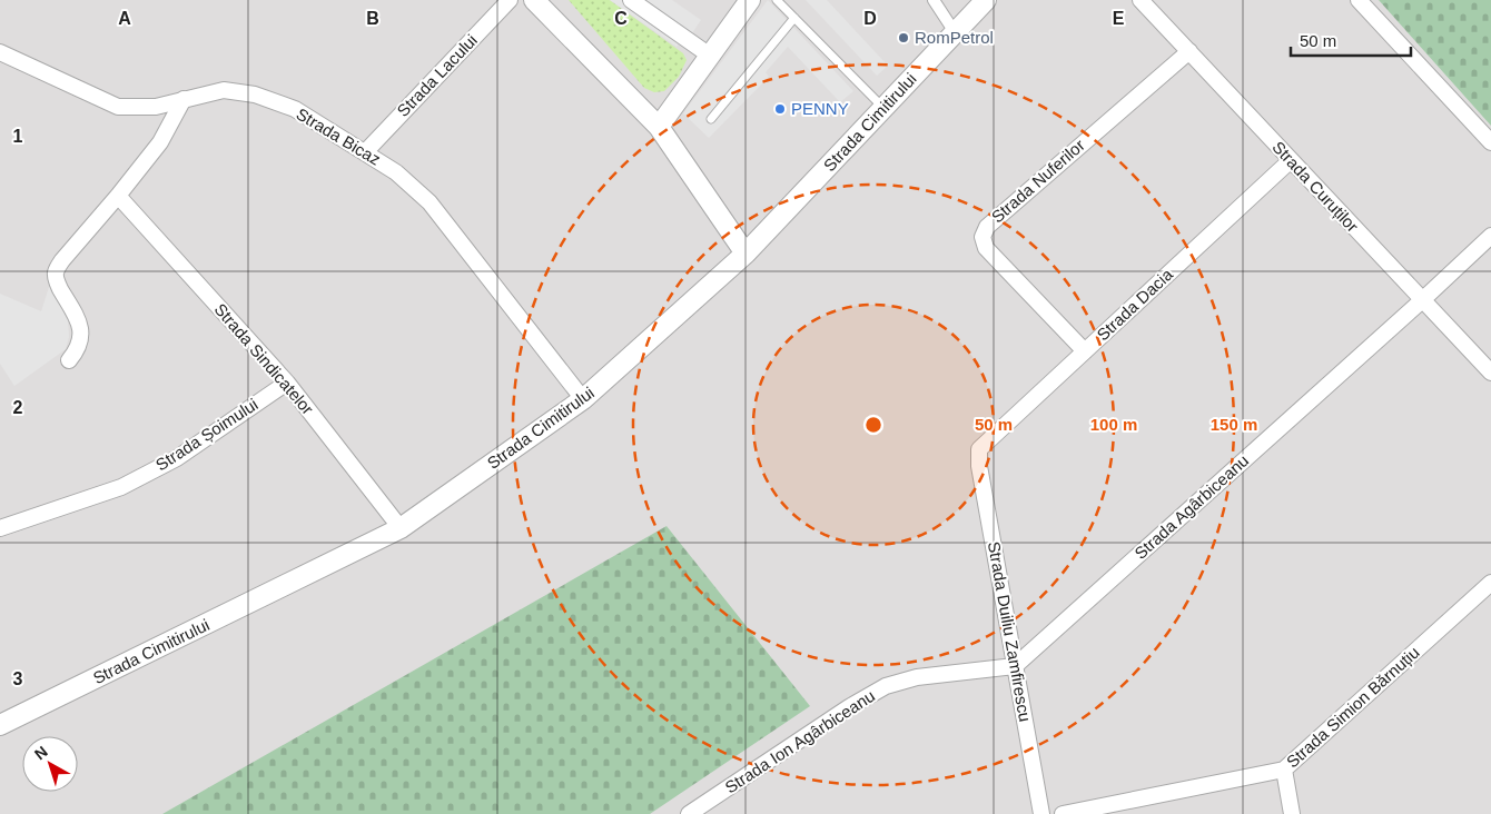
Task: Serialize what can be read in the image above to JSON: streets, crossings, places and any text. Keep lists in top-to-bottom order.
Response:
{
  "streets": {
    "street": [
      "Strada Lacului",
      "Strada Cimitirului",
      "Strada Bicaz",
      "Strada Nuferilor",
      "Strada Curuților",
      "Strada Dacia",
      "Strada Sindicatelor",
      "Strada Șoimului",
      "Strada Agârbiceanu",
      "Strada Duiliu Zamfirescu",
      "Strada Simion Bărnuțiu",
      "Strada Ion Agârbiceanu"
    ]
  },
  "crossings": [
    ["Strada Lacului", "Strada Bicaz"],
    ["Strada Cimitirului", "Strada Bicaz"],
    ["Strada Cimitirului", "Strada Sindicatelor"],
    ["Strada Nuferilor", "Strada Curuților"],
    ["Strada Nuferilor", "Strada Dacia"],
    ["Strada Curuților", "Strada Dacia"],
    ["Strada Curuților", "Strada Agârbiceanu"],
    ["Strada Dacia", "Strada Duiliu Zamfirescu"],
    ["Strada Sindicatelor", "Strada Șoimului"],
    ["Strada Agârbiceanu", "Strada Duiliu Zamfirescu"],
    ["Strada Agârbiceanu", "Strada Ion Agârbiceanu"],
    ["Strada Duiliu Zamfirescu", "Strada Ion Agârbiceanu"]
  ],
  "places": ["RomPetrol", "PENNY"],
  "scale_bar": "50 m",
  "north": "top left",
  "grid": {
    "columns": [
      "A",
      "B",
      "C",
      "D",
      "E"
    ],
    "rows": ["1", "2", "3"]
  },
  "rings": ["50 m", "100 m", "150 m"]
}
